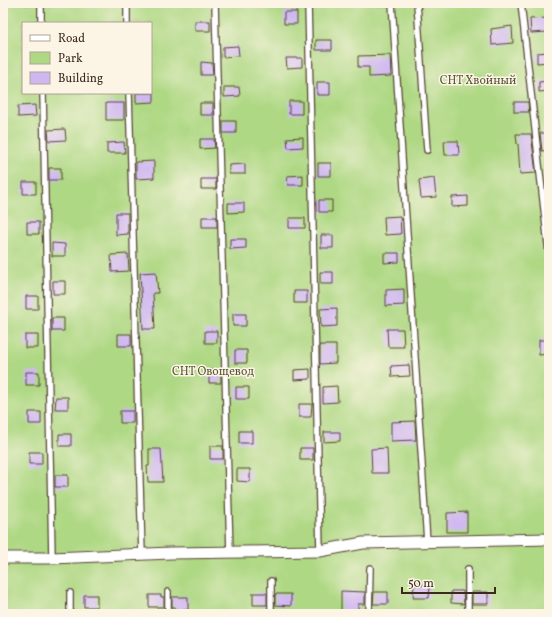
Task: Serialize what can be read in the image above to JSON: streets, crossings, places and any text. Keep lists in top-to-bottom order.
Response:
{
  "parks": ["СНТ Хвойный", "СНТ Овощевод"],
  "legend": ["Road", "Park", "Building"],
  "scale_bar": "50 m"
}
